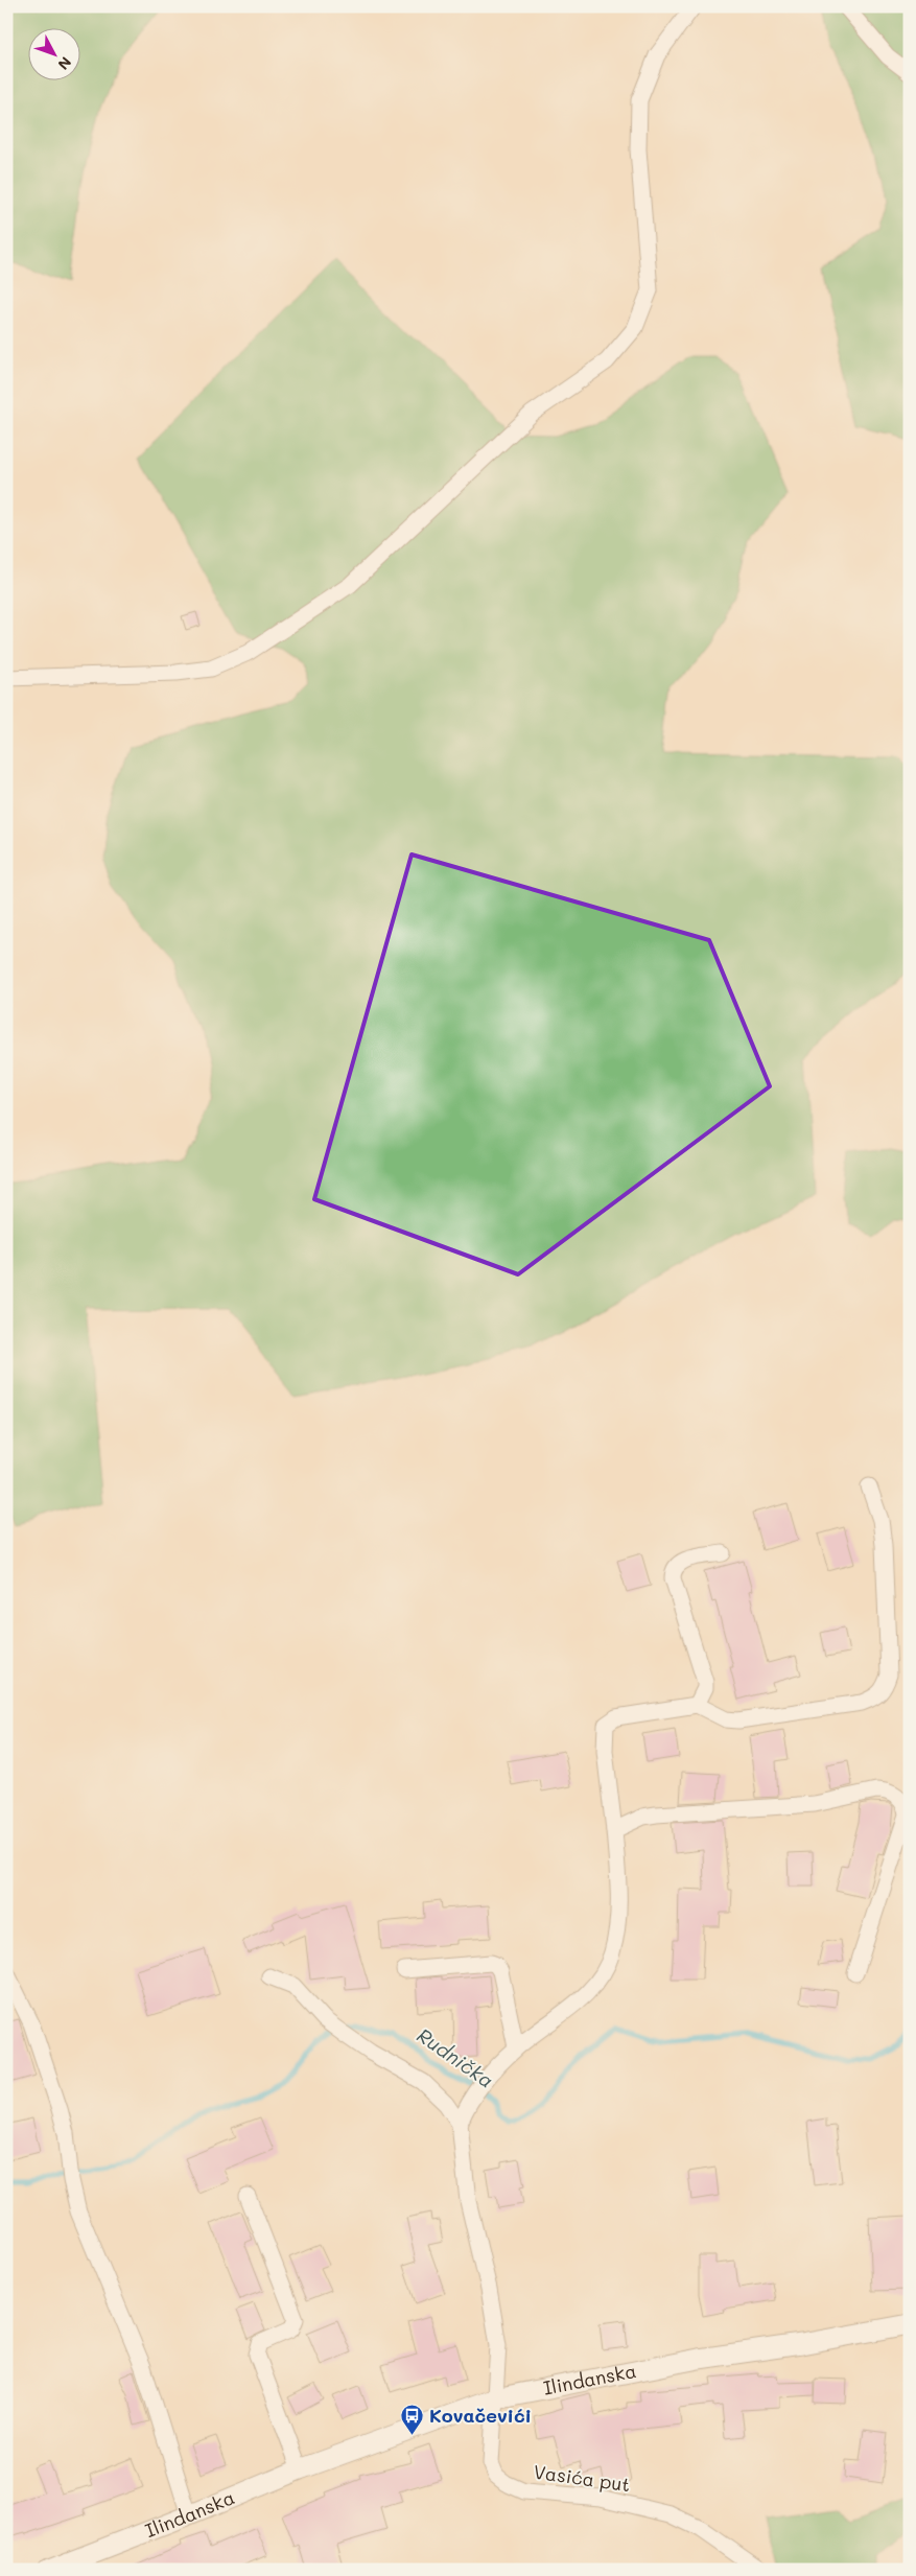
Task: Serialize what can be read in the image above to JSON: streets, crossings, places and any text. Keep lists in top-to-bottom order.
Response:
{
  "streets": {
    "street": ["Ilindanska", "Vasića put"]
  },
  "crossings": [
    ["Ilindanska", "Vasića put"]
  ],
  "water": ["Rudnička"],
  "places": {
    "bus stop": ["Kovačevići"]
  },
  "north": "bottom right"
}
